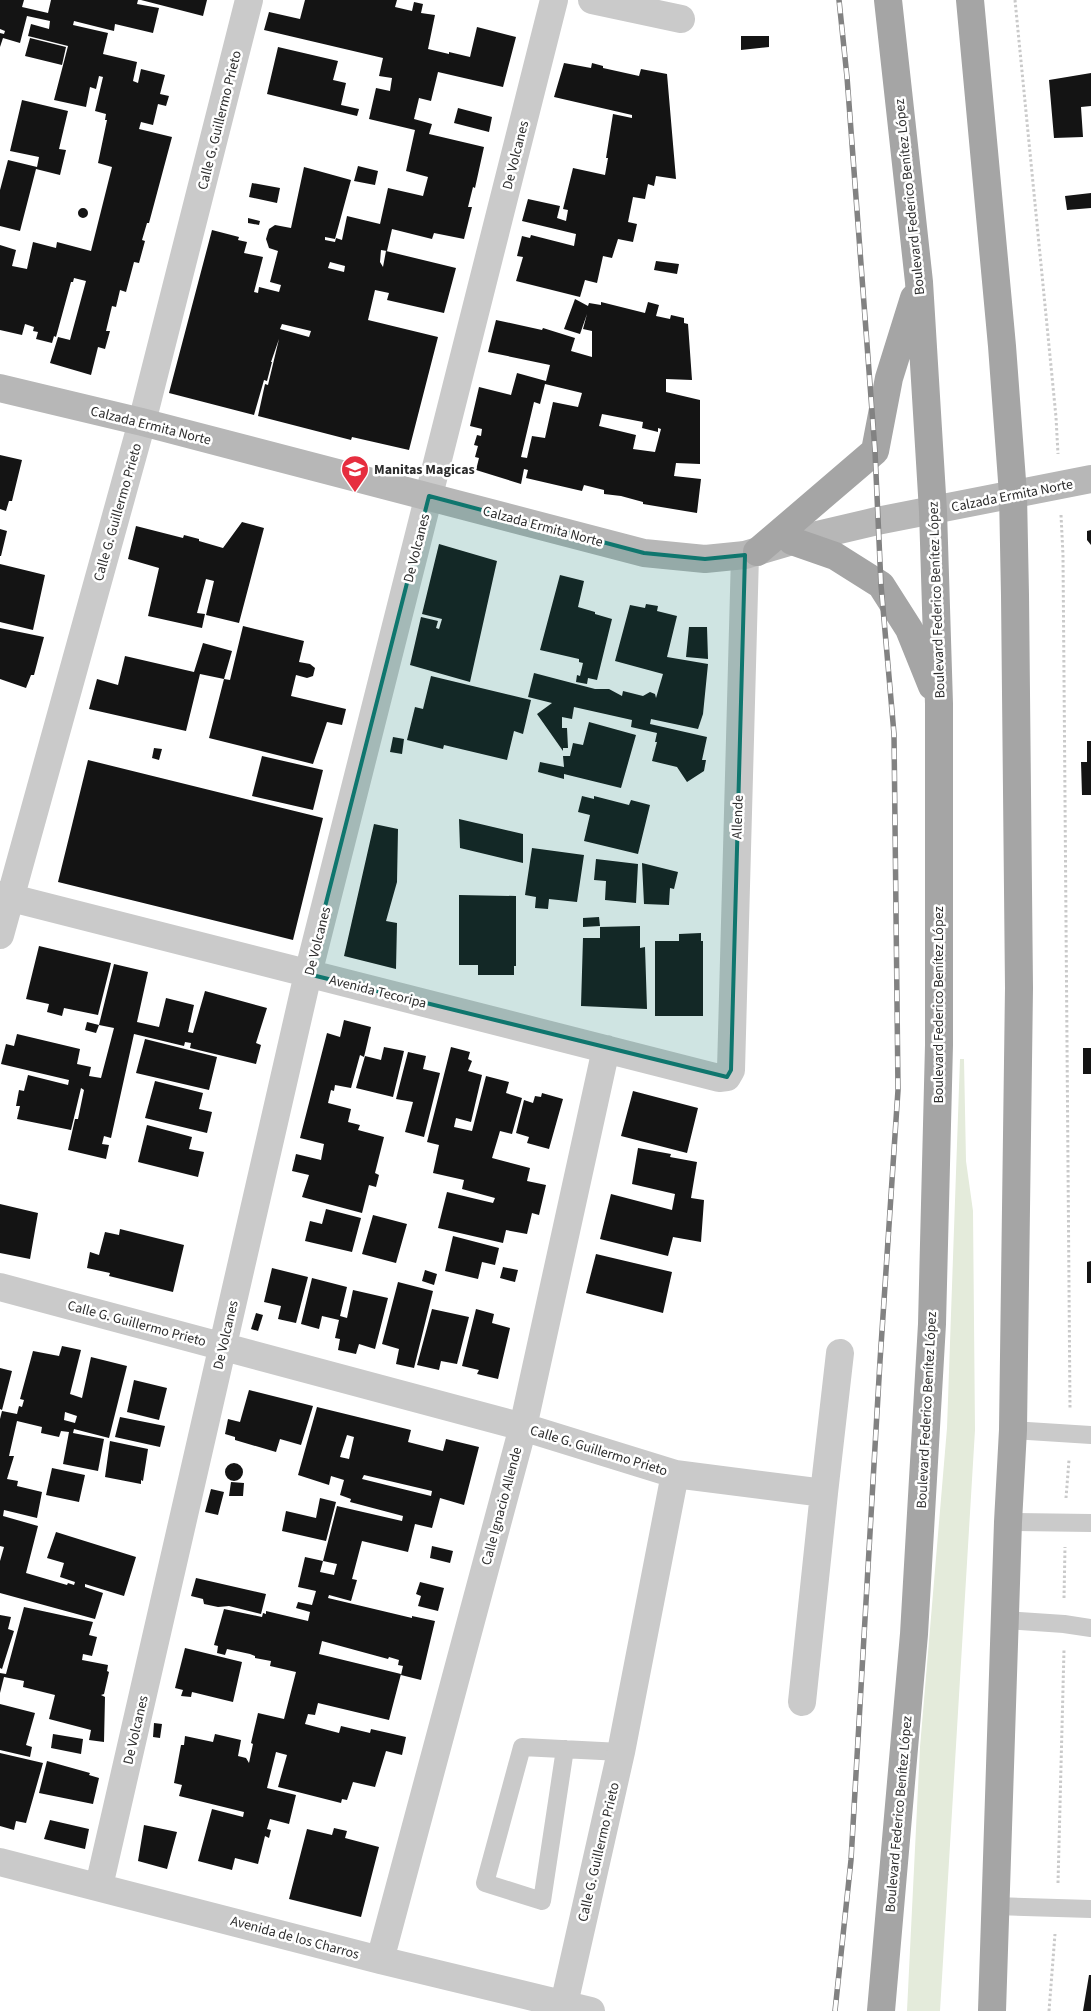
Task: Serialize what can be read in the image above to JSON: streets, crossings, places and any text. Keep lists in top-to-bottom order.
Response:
{
  "streets": {
    "main road": ["Boulevard Federico Benítez López", "Calzada Ermita Norte"],
    "street": [
      "Calle G. Guillermo Prieto",
      "De Volcanes",
      "Allende",
      "Avenida Tecoripa",
      "Calle Ignacio Allende",
      "Avenida de los Charros"
    ]
  },
  "crossings": [
    ["Calle G. Guillermo Prieto", "De Volcanes"],
    ["Calle G. Guillermo Prieto", "Calzada Ermita Norte"],
    ["Calle G. Guillermo Prieto", "Avenida Tecoripa"],
    ["Calle G. Guillermo Prieto", "Calle Ignacio Allende"],
    ["Calle G. Guillermo Prieto", "Avenida de los Charros"],
    ["De Volcanes", "Calzada Ermita Norte"],
    ["De Volcanes", "Avenida Tecoripa"],
    ["De Volcanes", "Avenida de los Charros"],
    ["Boulevard Federico Benítez López", "Calzada Ermita Norte"],
    ["Calzada Ermita Norte", "Allende"],
    ["Allende", "Avenida Tecoripa"],
    ["Avenida Tecoripa", "Calle Ignacio Allende"],
    ["Calle Ignacio Allende", "Avenida de los Charros"]
  ],
  "places": {
    "school or university": ["Manitas Magicas"]
  }
}
